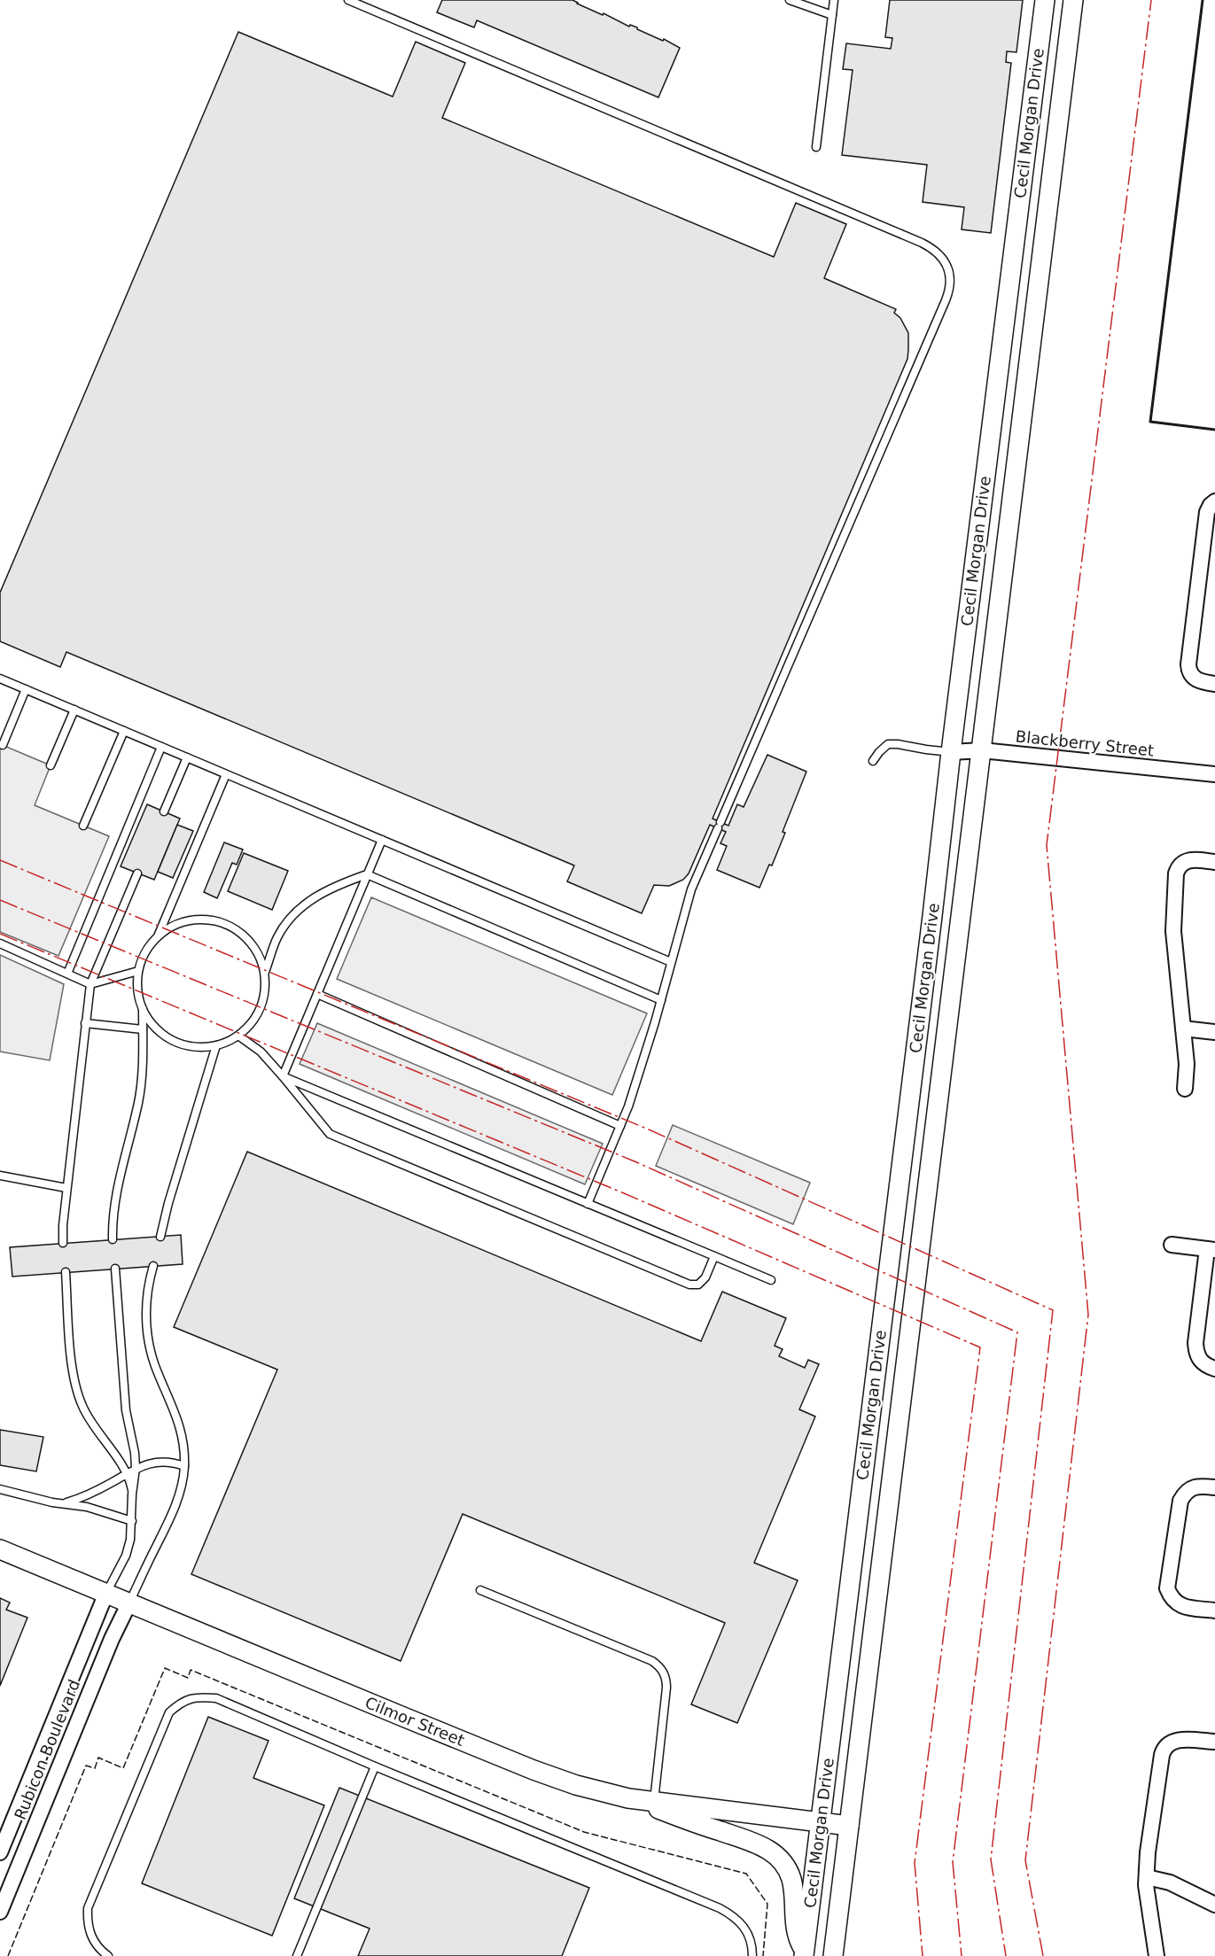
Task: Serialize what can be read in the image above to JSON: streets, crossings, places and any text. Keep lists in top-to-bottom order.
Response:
{
  "streets": {
    "street": [
      "Cecil Morgan Drive",
      "Blackberry Street",
      "Cilmor Street",
      "Rubicon Boulevard"
    ]
  },
  "crossings": [
    ["Cecil Morgan Drive", "Blackberry Street"],
    ["Cecil Morgan Drive", "Cilmor Street"],
    ["Cilmor Street", "Rubicon Boulevard"]
  ]
}
